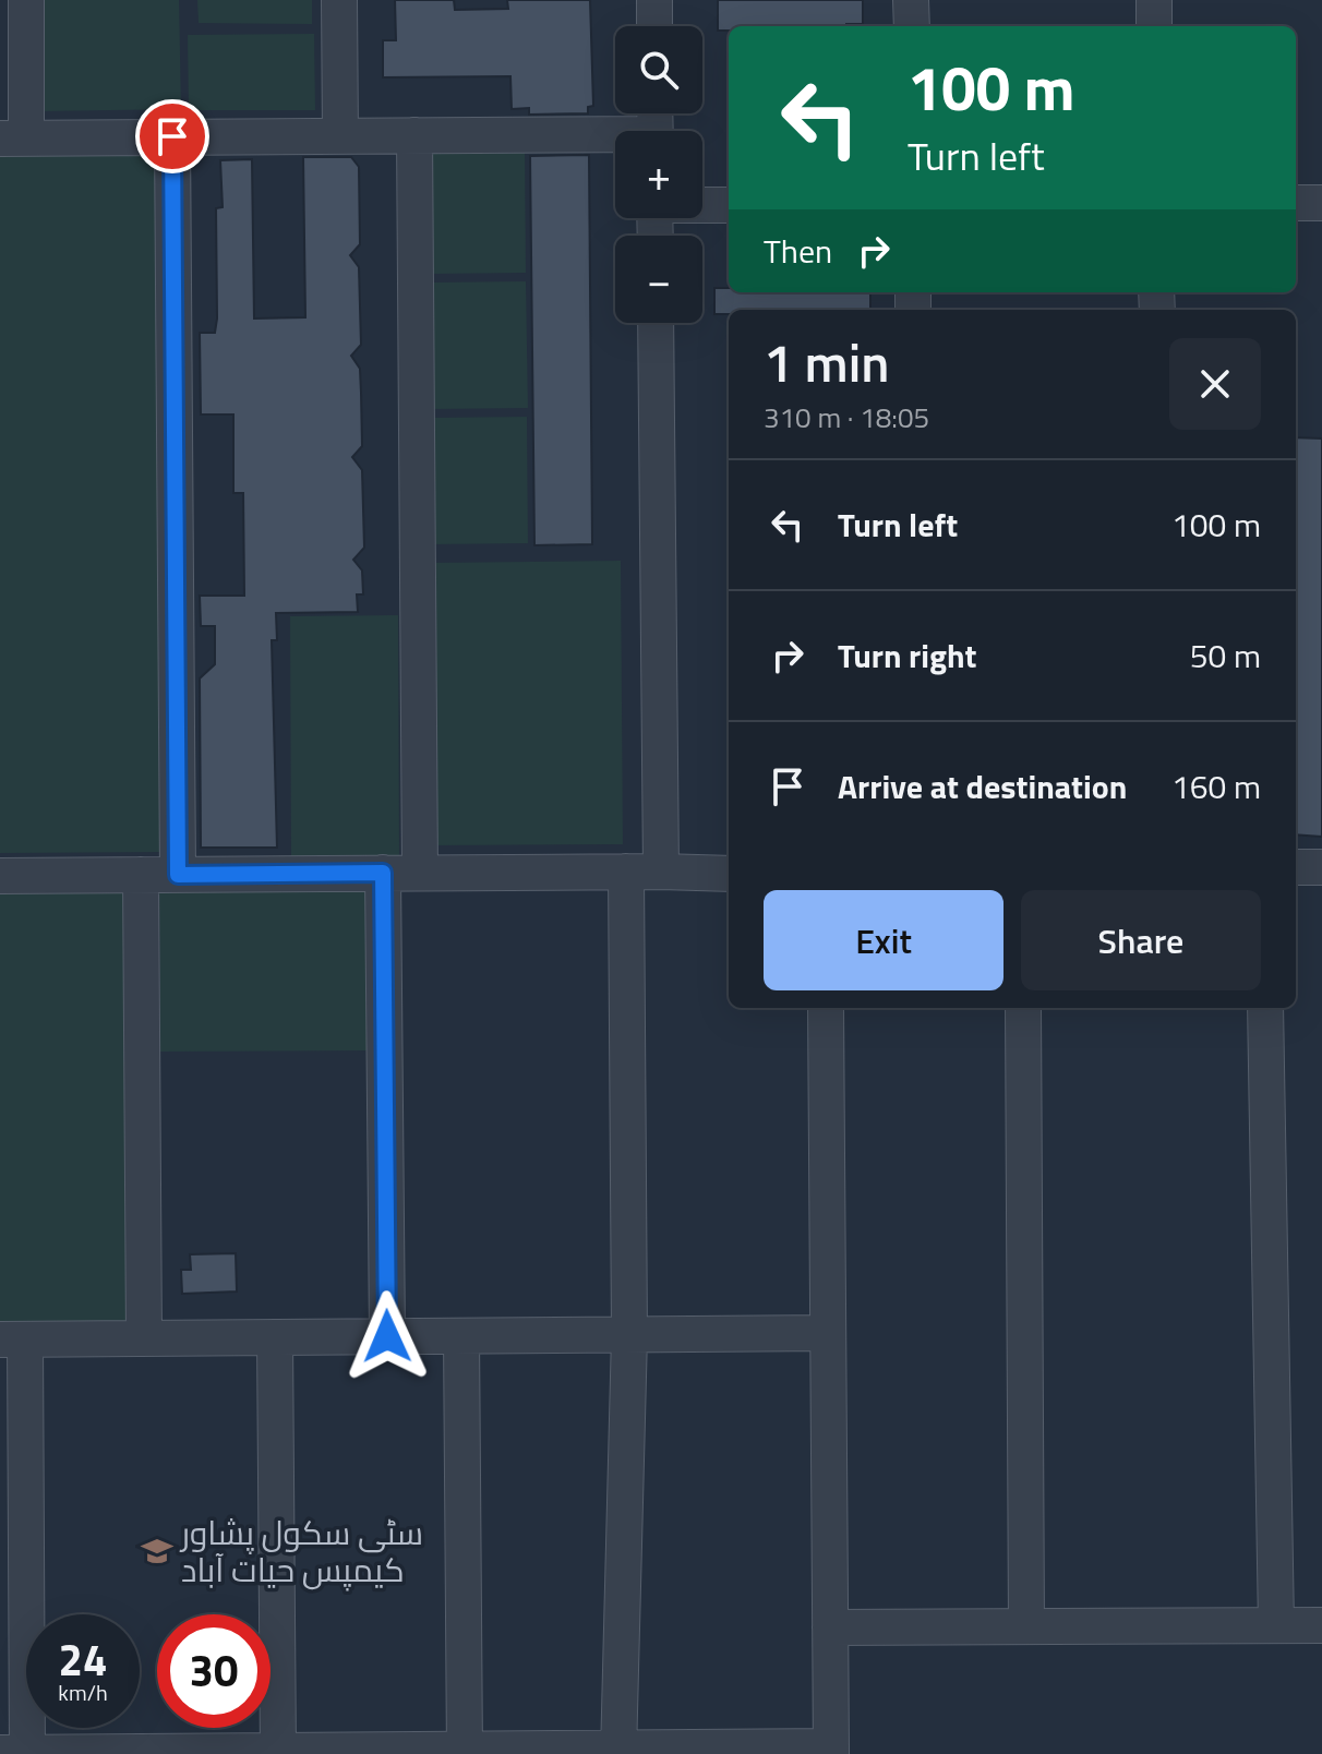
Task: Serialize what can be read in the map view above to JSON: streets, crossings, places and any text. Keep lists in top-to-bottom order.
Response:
{
  "places": {
    "school or university": ["سٹی سکول پشاور کیمپس حیات آباد"]
  },
  "page": {
    "map_buttons": ["+", "−"],
    "turn": ["100 m", "Turn left"],
    "then": "Then",
    "heading": ["1 min", "310 m · 18:05"],
    "list": [
      {
        "name": "Turn left",
        "value": "100 m"
      },
      {
        "name": "Turn right",
        "value": "50 m"
      },
      {
        "name": "Arrive at destination",
        "value": "160 m"
      }
    ],
    "buttons": ["Exit", "Share"],
    "speed": "24 km/h",
    "limit": "30"
  }
}
